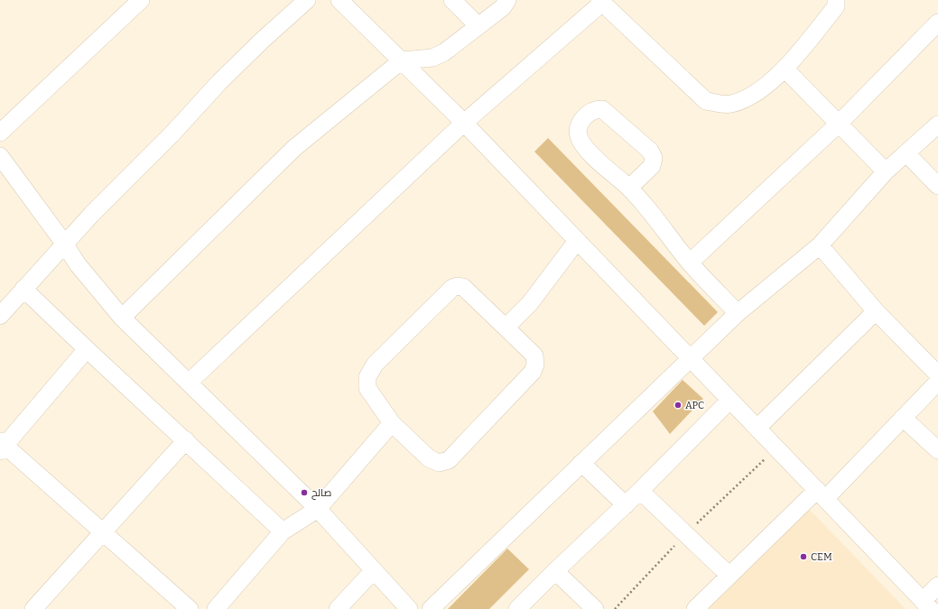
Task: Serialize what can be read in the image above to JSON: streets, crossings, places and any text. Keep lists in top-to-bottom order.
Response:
{
  "places": ["APC", "صالح", "CEM"]
}
